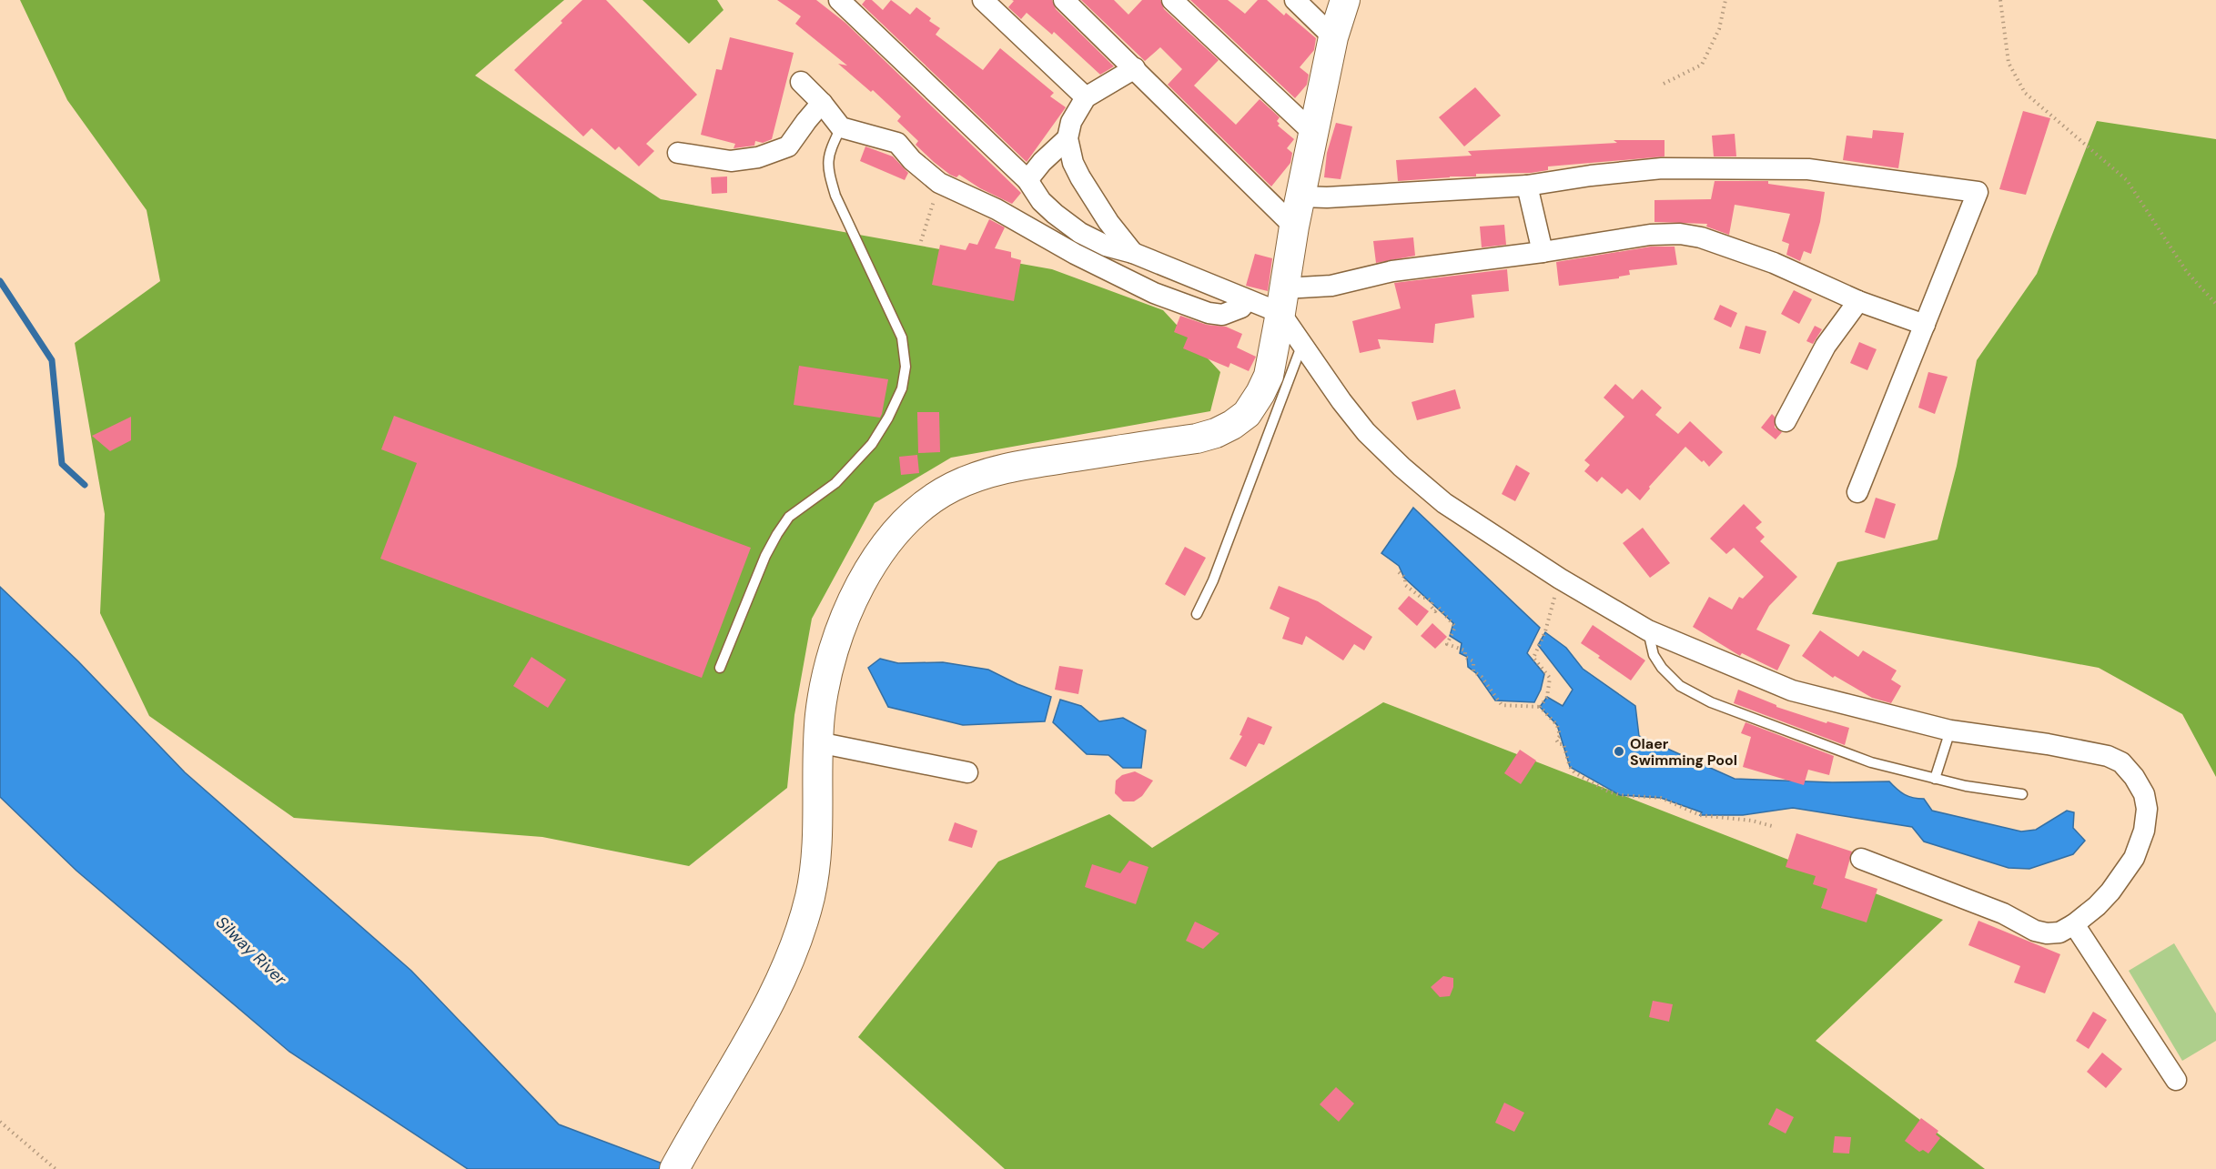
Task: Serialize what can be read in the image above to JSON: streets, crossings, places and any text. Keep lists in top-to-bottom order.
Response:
{
  "water": ["Silway River"],
  "places": ["Olaer Swimming Pool"]
}
